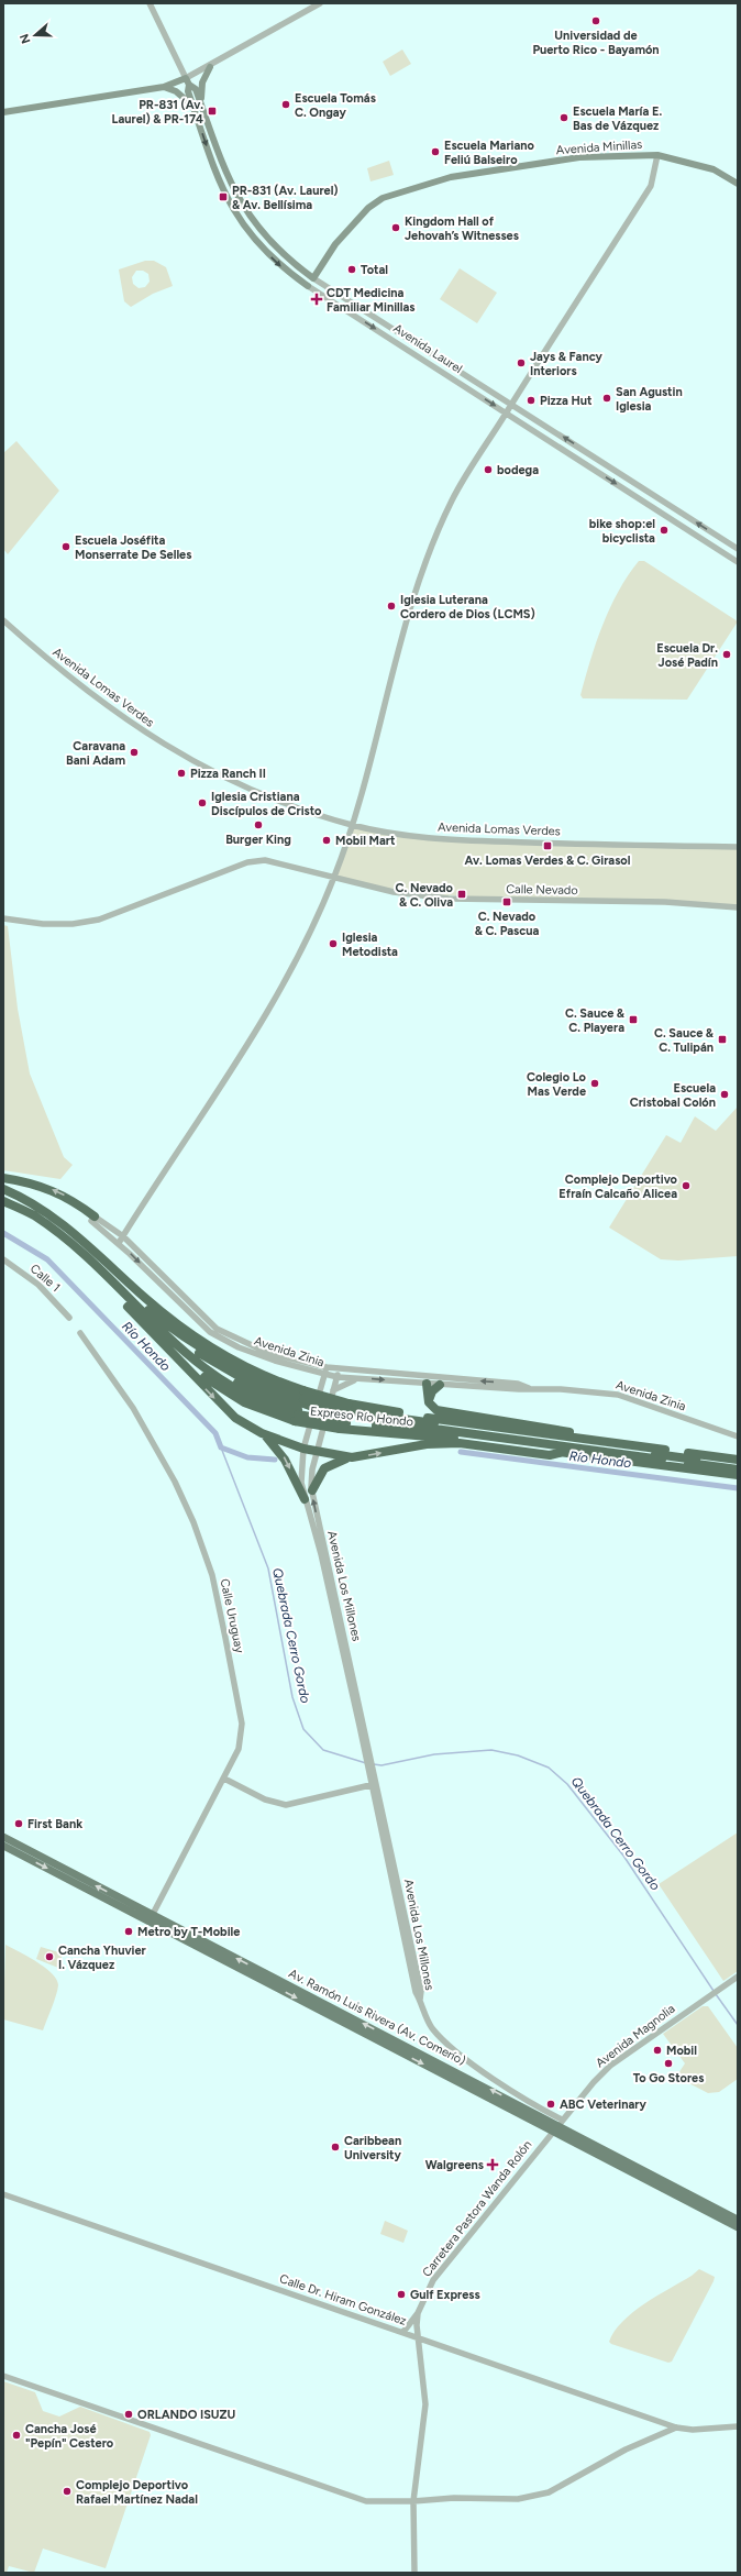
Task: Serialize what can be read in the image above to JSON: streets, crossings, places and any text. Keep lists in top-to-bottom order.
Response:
{
  "streets": {
    "highway": ["Expreso Río Hondo"],
    "main road": ["Avenida Minillas", "Avenida Laurel", "Av. Ramón Luis Rivera (Av. Comerío)"],
    "street": [
      "Avenida Lomas Verdes",
      "Calle Nevado",
      "Calle 1",
      "Avenida Zinia",
      "Avenida Los Millones",
      "Calle Uruguay",
      "Avenida Magnolia",
      "Carretera Pastora Wanda Rolón",
      "Calle Dr. Hiram González"
    ]
  },
  "crossings": [
    ["Avenida Minillas", "Avenida Laurel"],
    ["Avenida Zinia", "Avenida Los Millones"],
    ["Avenida Los Millones", "Av. Ramón Luis Rivera (Av. Comerío)"],
    ["Avenida Los Millones", "Avenida Magnolia"],
    ["Avenida Los Millones", "Carretera Pastora Wanda Rolón"],
    ["Calle Uruguay", "Av. Ramón Luis Rivera (Av. Comerío)"],
    ["Av. Ramón Luis Rivera (Av. Comerío)", "Avenida Magnolia"],
    ["Av. Ramón Luis Rivera (Av. Comerío)", "Carretera Pastora Wanda Rolón"],
    ["Avenida Magnolia", "Carretera Pastora Wanda Rolón"],
    ["Carretera Pastora Wanda Rolón", "Calle Dr. Hiram González"]
  ],
  "water": ["Río Hondo", "Quebrada Cerro Gordo"],
  "places": {
    "other": [
      "Universidad de Puerto Rico - Bayamón",
      "Escuela Tomás C. Ongay",
      "Escuela María E. Bas de Vázquez",
      "Escuela Mariano Feliú Balseiro",
      "Kingdom Hall of Jehovah’s Witnesses",
      "Total",
      "Jays & Fancy Interiors",
      "San Agustin Iglesia",
      "Pizza Hut",
      "bodega",
      "bike shop:el bicyclista",
      "Escuela Joséfita Monserrate De Selles",
      "Iglesia Luterana Cordero de Dios (LCMS)",
      "Escuela Dr. José Padín",
      "Caravana Bani Adam",
      "Pizza Ranch II",
      "Iglesia Cristiana Discípulos de Cristo",
      "Burger King",
      "Mobil Mart",
      "Iglesia Metodista",
      "Colegio Lo Mas Verde",
      "Escuela Cristobal Colón",
      "Complejo Deportivo Efraín Calcaño Alicea",
      "First Bank",
      "Metro by T-Mobile",
      "Cancha Yhuvier I. Vázquez",
      "Mobil",
      "To Go Stores",
      "ABC Veterinary",
      "Caribbean University",
      "Gulf Express",
      "ORLANDO ISUZU",
      "Cancha José \"Pepín\" Cestero",
      "Complejo Deportivo Rafael Martínez Nadal"
    ],
    "transit": [
      "PR-831 (Av. Laurel) & PR-174",
      "PR-831 (Av. Laurel) & Av. Bellísima",
      "Av. Lomas Verdes & C. Girasol",
      "C. Nevado & C. Oliva",
      "C. Nevado & C. Pascua",
      "C. Sauce & C. Playera",
      "C. Sauce & C. Tulipán"
    ],
    "health": ["CDT Medicina Familiar Minillas", "Walgreens"]
  },
  "north": "left"
}
